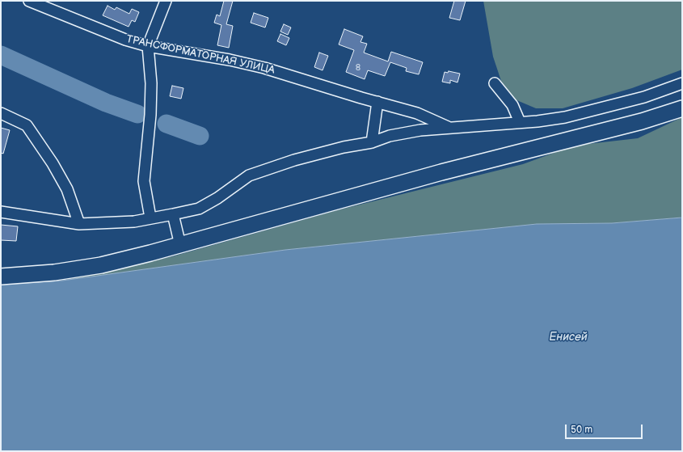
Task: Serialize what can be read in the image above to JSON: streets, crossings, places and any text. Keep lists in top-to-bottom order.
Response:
{
  "streets": {
    "street": ["ТРАНСФОРМАТОРНАЯ УЛИЦА"]
  },
  "water": ["Енисей"],
  "house_numbers": ["8"],
  "scale_bar": "50 m"
}
